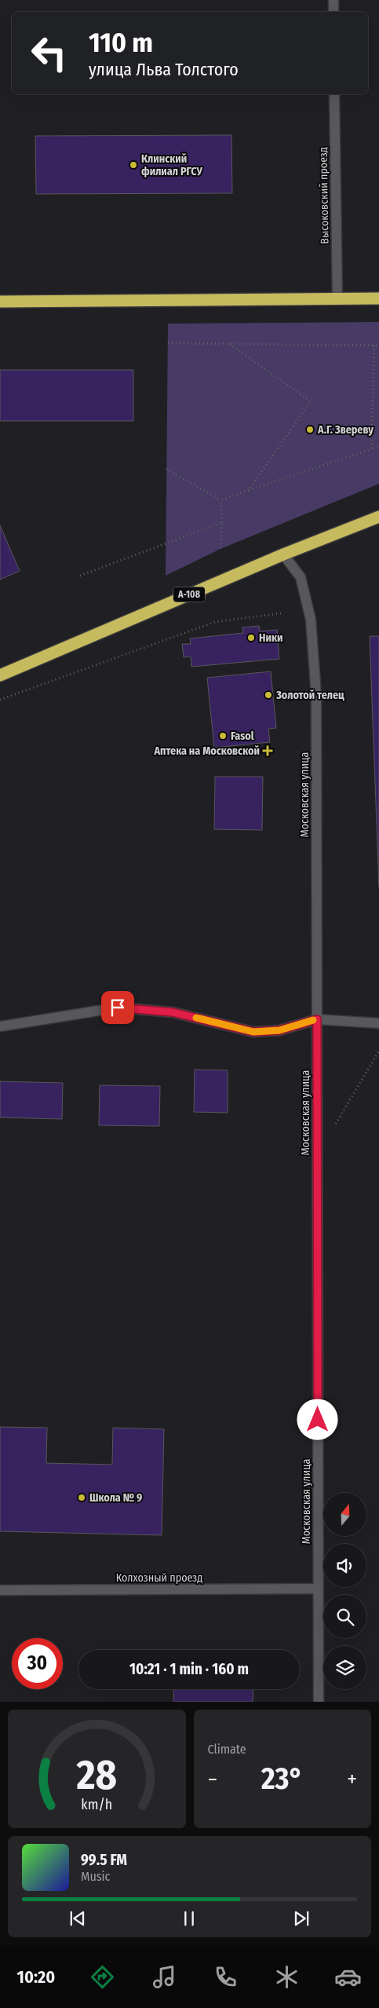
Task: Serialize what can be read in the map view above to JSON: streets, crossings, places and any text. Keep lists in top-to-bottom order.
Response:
{
  "streets": {
    "highway": ["А-108"],
    "street": ["Высоковский проезд", "Московская улица", "Колхозный проезд"]
  },
  "crossings": [
    ["А-108", "Московская улица"],
    ["Московская улица", "Колхозный проезд"]
  ],
  "places": {
    "other": [
      "Клинский филиал РГСУ",
      "А.Г. Звереву",
      "Ники",
      "Золотой телец",
      "Fasol",
      "Школа № 9"
    ],
    "health": ["Аптека на Московской"]
  },
  "north": "top",
  "page": {
    "turn": ["110 m", "улица Льва Толстого"],
    "limit": "30",
    "trip": "10:21 · 1 min · 160 m",
    "tile": "Climate",
    "heat": ["−", "23°", "+"],
    "song": ["99.5 FM", "Music"],
    "tabs": "10:20",
    "gauge": ["28", "km/h"]
  }
}
